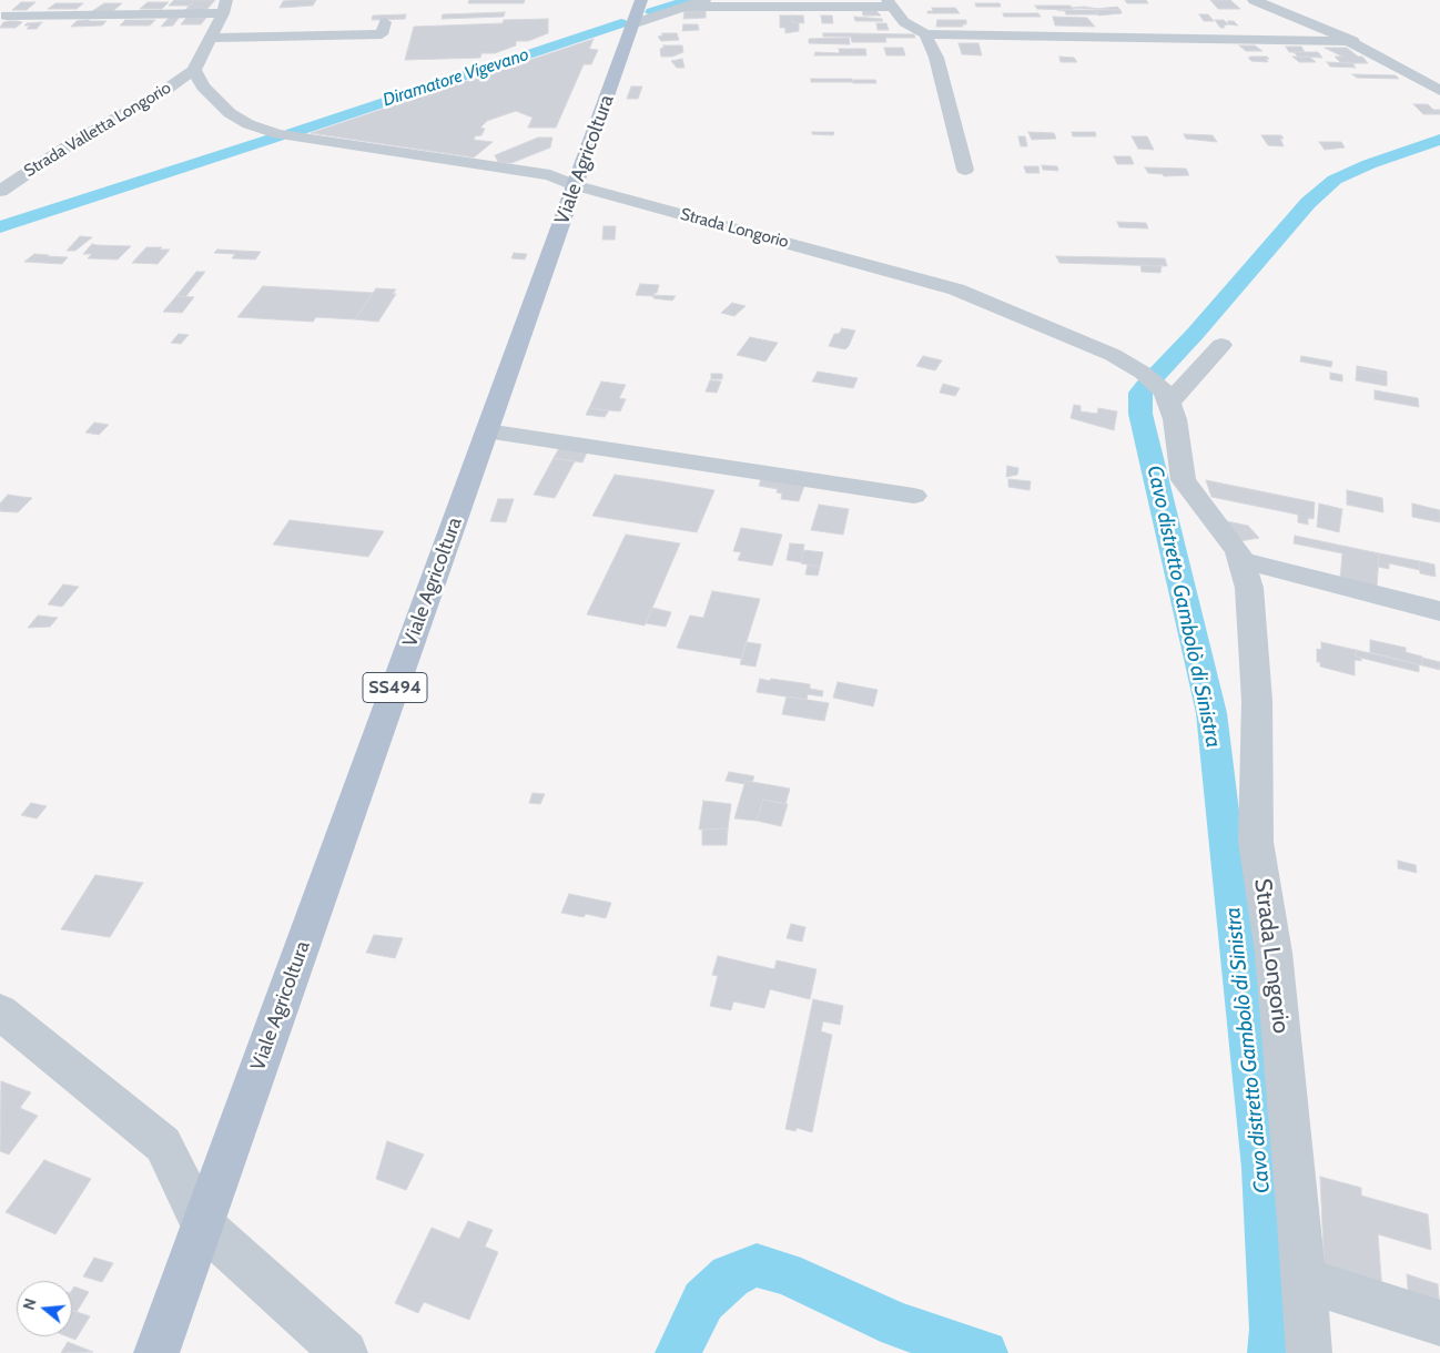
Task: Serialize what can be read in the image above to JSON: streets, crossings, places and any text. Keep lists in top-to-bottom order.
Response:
{
  "streets": {
    "main road": ["Viale Agricoltura", "SS494"],
    "street": ["Strada Valletta Longorio", "Strada Longorio"]
  },
  "crossings": [
    ["Strada Valletta Longorio", "Strada Longorio"],
    ["Viale Agricoltura", "Strada Longorio"]
  ],
  "water": ["Diramatore Vigevano", "Cavo distretto Gambolò di Sinistra"],
  "north": "left"
}
